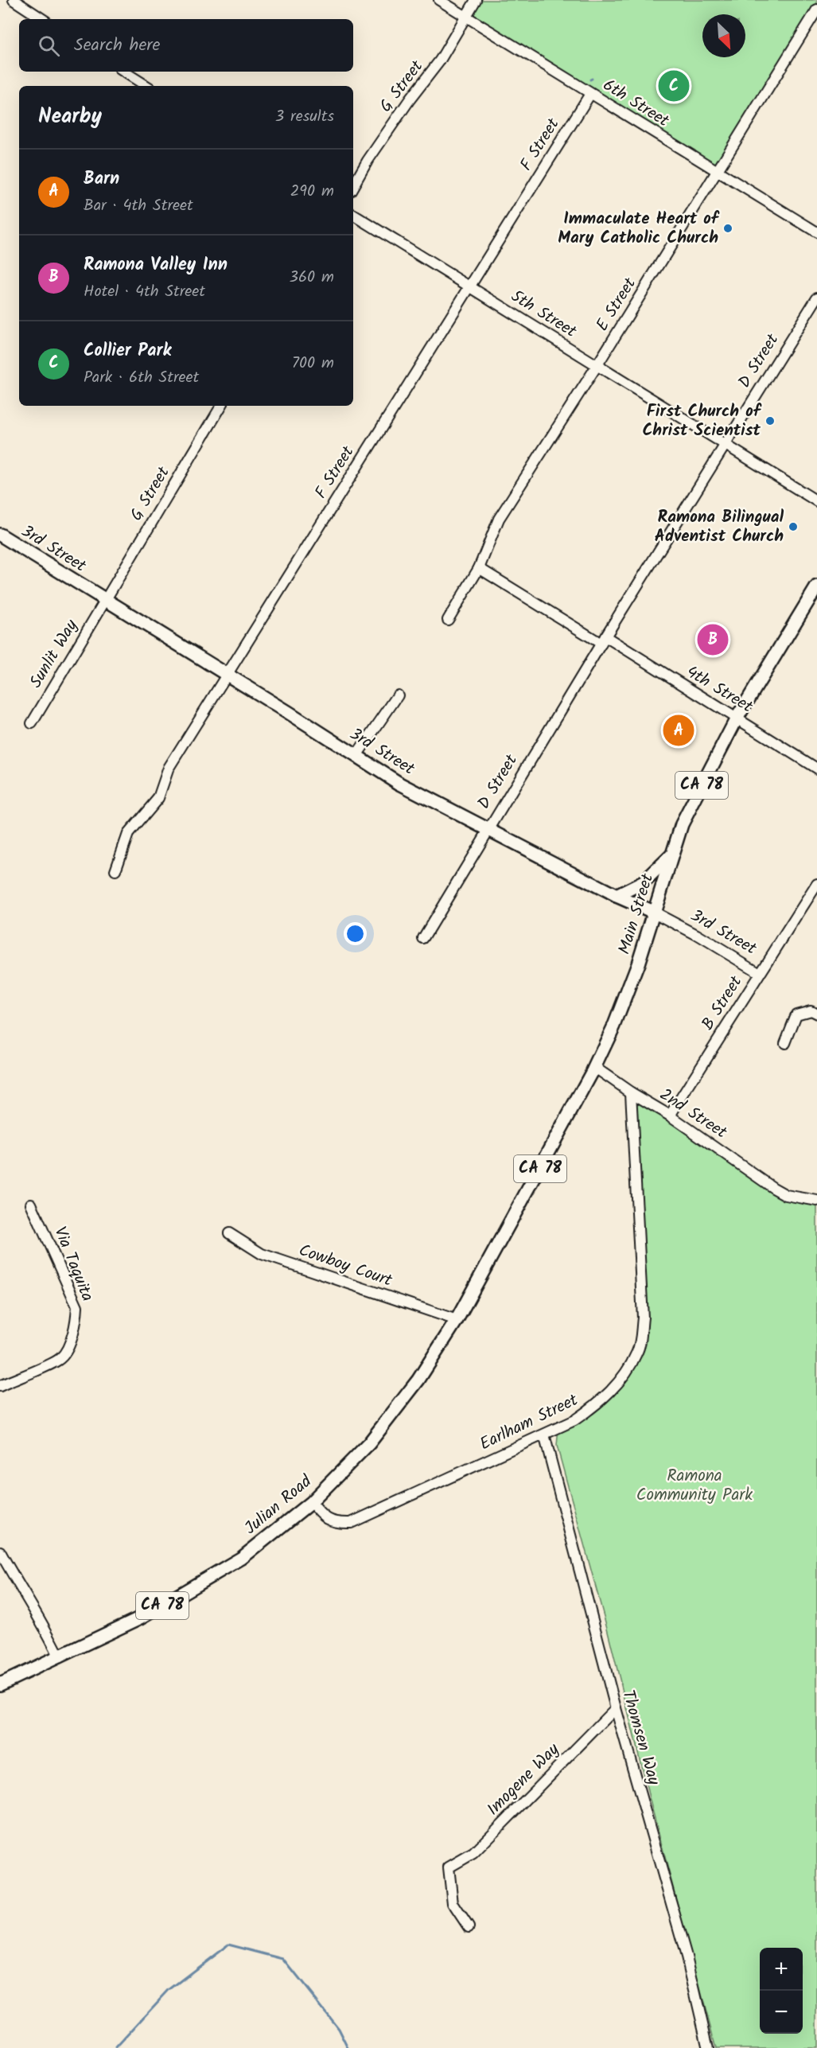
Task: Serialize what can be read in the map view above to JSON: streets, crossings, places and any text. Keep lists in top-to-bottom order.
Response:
{
  "streets": {
    "main road": [
      "3rd Street",
      "CA 78",
      "Main Street",
      "Julian Road"
    ],
    "street": [
      "G Street",
      "6th Street",
      "F Street",
      "E Street",
      "5th Street",
      "D Street",
      "Sunlit Way",
      "4th Street",
      "B Street",
      "2nd Street",
      "Via Taquita",
      "Cowboy Court",
      "Earlham Street",
      "Thomsen Way",
      "Imogene Way"
    ]
  },
  "crossings": [
    ["G Street", "6th Street"],
    ["G Street", "3rd Street"],
    ["G Street", "Sunlit Way"],
    ["6th Street", "F Street"],
    ["6th Street", "E Street"],
    ["F Street", "5th Street"],
    ["F Street", "3rd Street"],
    ["E Street", "5th Street"],
    ["E Street", "4th Street"],
    ["5th Street", "D Street"],
    ["D Street", "3rd Street"],
    ["D Street", "4th Street"],
    ["3rd Street", "Sunlit Way"],
    ["3rd Street", "Main Street"],
    ["3rd Street", "B Street"],
    ["4th Street", "Main Street"],
    ["Main Street", "2nd Street"],
    ["Main Street", "Julian Road"],
    ["B Street", "2nd Street"],
    ["2nd Street", "Earlham Street"],
    ["Cowboy Court", "Julian Road"],
    ["Earlham Street", "Julian Road"],
    ["Earlham Street", "Thomsen Way"],
    ["Thomsen Way", "Imogene Way"]
  ],
  "parks": ["Ramona Community Park"],
  "places": ["Immaculate Heart of Mary Catholic Church", "First Church of Christ Scientist", "Ramona Bilingual Adventist Church"],
  "north": "bottom right",
  "page": {
    "search": "Search here",
    "pins": ["C", "B", "A"],
    "heading": ["Nearby", "3 results"],
    "list": [
      {
        "mark": "A",
        "name": "Barn",
        "note": "Bar · 4th Street",
        "value": "290 m"
      },
      {
        "mark": "B",
        "name": "Ramona Valley Inn",
        "note": "Hotel · 4th Street",
        "value": "360 m"
      },
      {
        "mark": "C",
        "name": "Collier Park",
        "note": "Park · 6th Street",
        "value": "700 m"
      }
    ],
    "map_buttons": ["+", "−"]
  }
}
